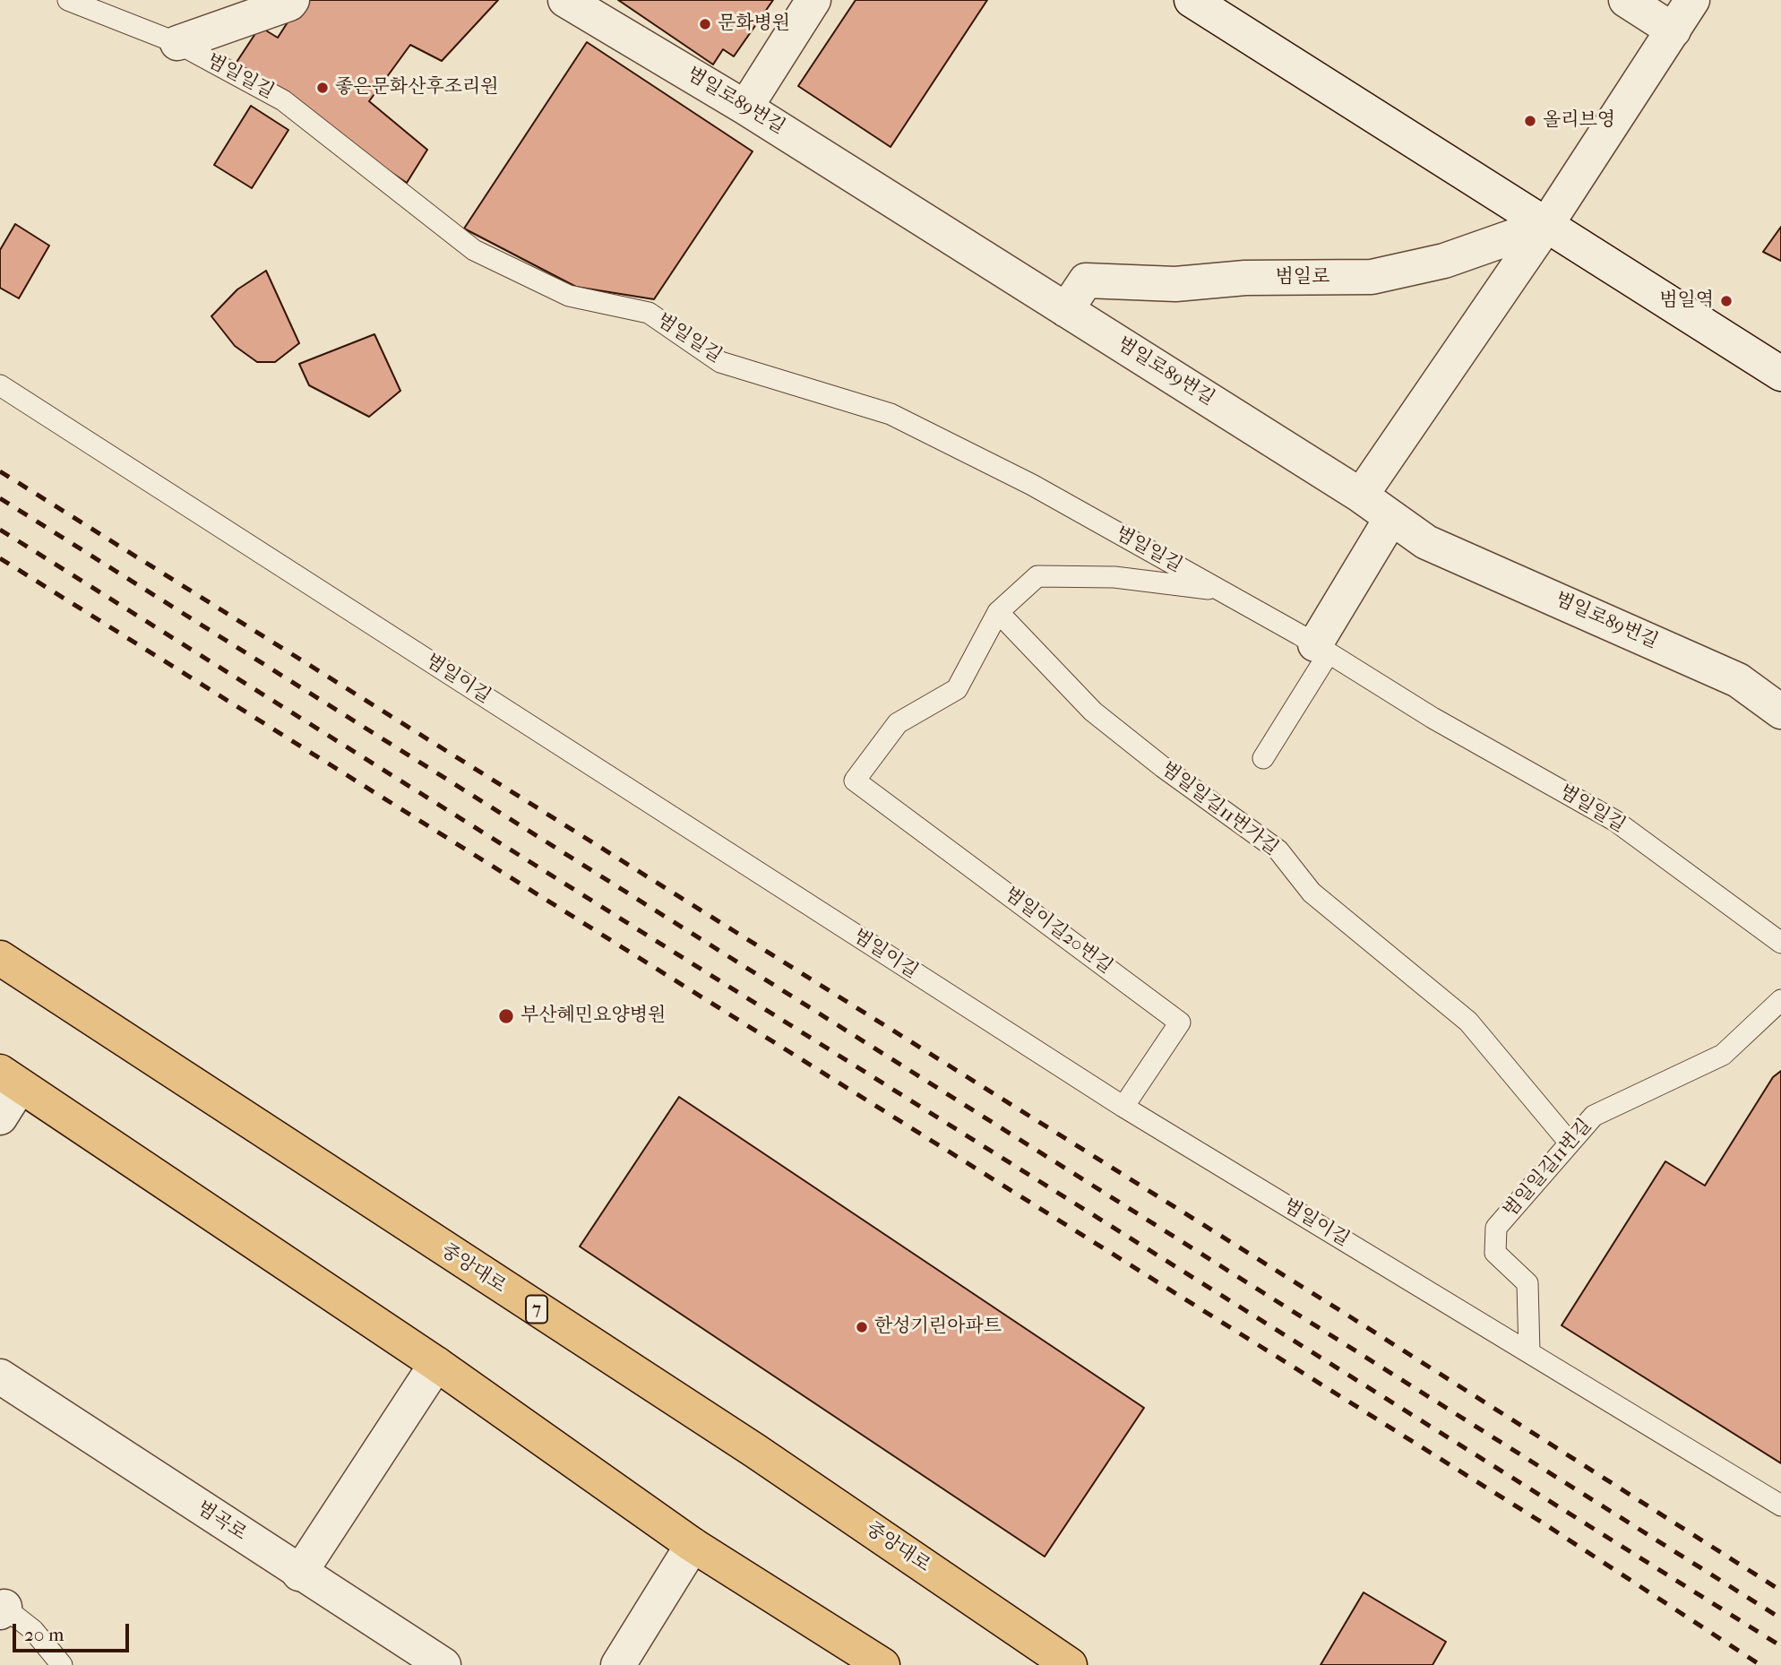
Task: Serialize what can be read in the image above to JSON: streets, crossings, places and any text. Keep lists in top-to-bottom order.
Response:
{
  "streets": {
    "main road": ["중앙대로", "7"],
    "street": ["범일로89번길", "범일로", "범곡로"],
    "lane": [
      "범일일길",
      "범일이길",
      "범일일길11번가길",
      "범일이길20번길",
      "범일일길11번길"
    ]
  },
  "crossings": [
    ["범일로89번길", "범일로"],
    ["범일이길", "범일이길20번길"],
    ["범일이길", "범일일길11번길"],
    ["범일일길11번가길", "범일이길20번길"],
    ["범일일길11번가길", "범일일길11번길"]
  ],
  "places": [
    "문화병원",
    "좋은문화산후조리원",
    "올리브영",
    "범일역",
    "부산혜민요양병원",
    "한성기린아파트"
  ],
  "scale_bar": "20 m"
}
